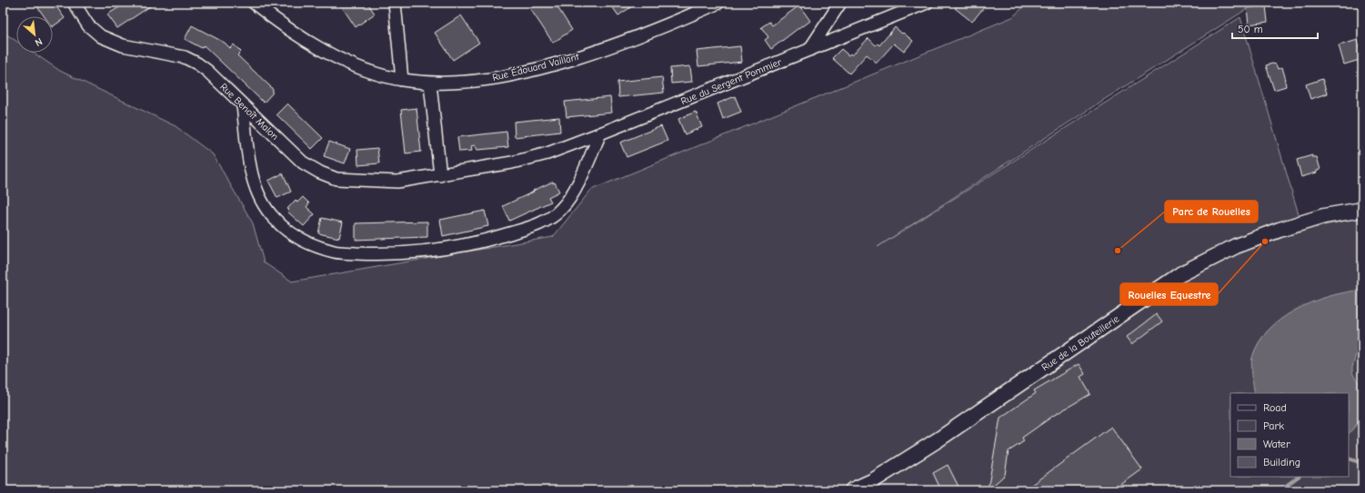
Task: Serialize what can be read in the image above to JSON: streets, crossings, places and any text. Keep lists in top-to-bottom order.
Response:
{
  "streets": {
    "street": [
      "Rue Édouard Vaillant",
      "Rue du Sergent Pommier",
      "Rue Benoît Malon",
      "Rue de la Bouteillerie"
    ]
  },
  "crossings": [
    ["Rue du Sergent Pommier", "Rue Benoît Malon"]
  ],
  "places": ["Rouelles Equestre", "Parc de Rouelles"],
  "legend": [
    "Road",
    "Park",
    "Water",
    "Building"
  ],
  "scale_bar": "50 m",
  "north": "bottom right"
}
